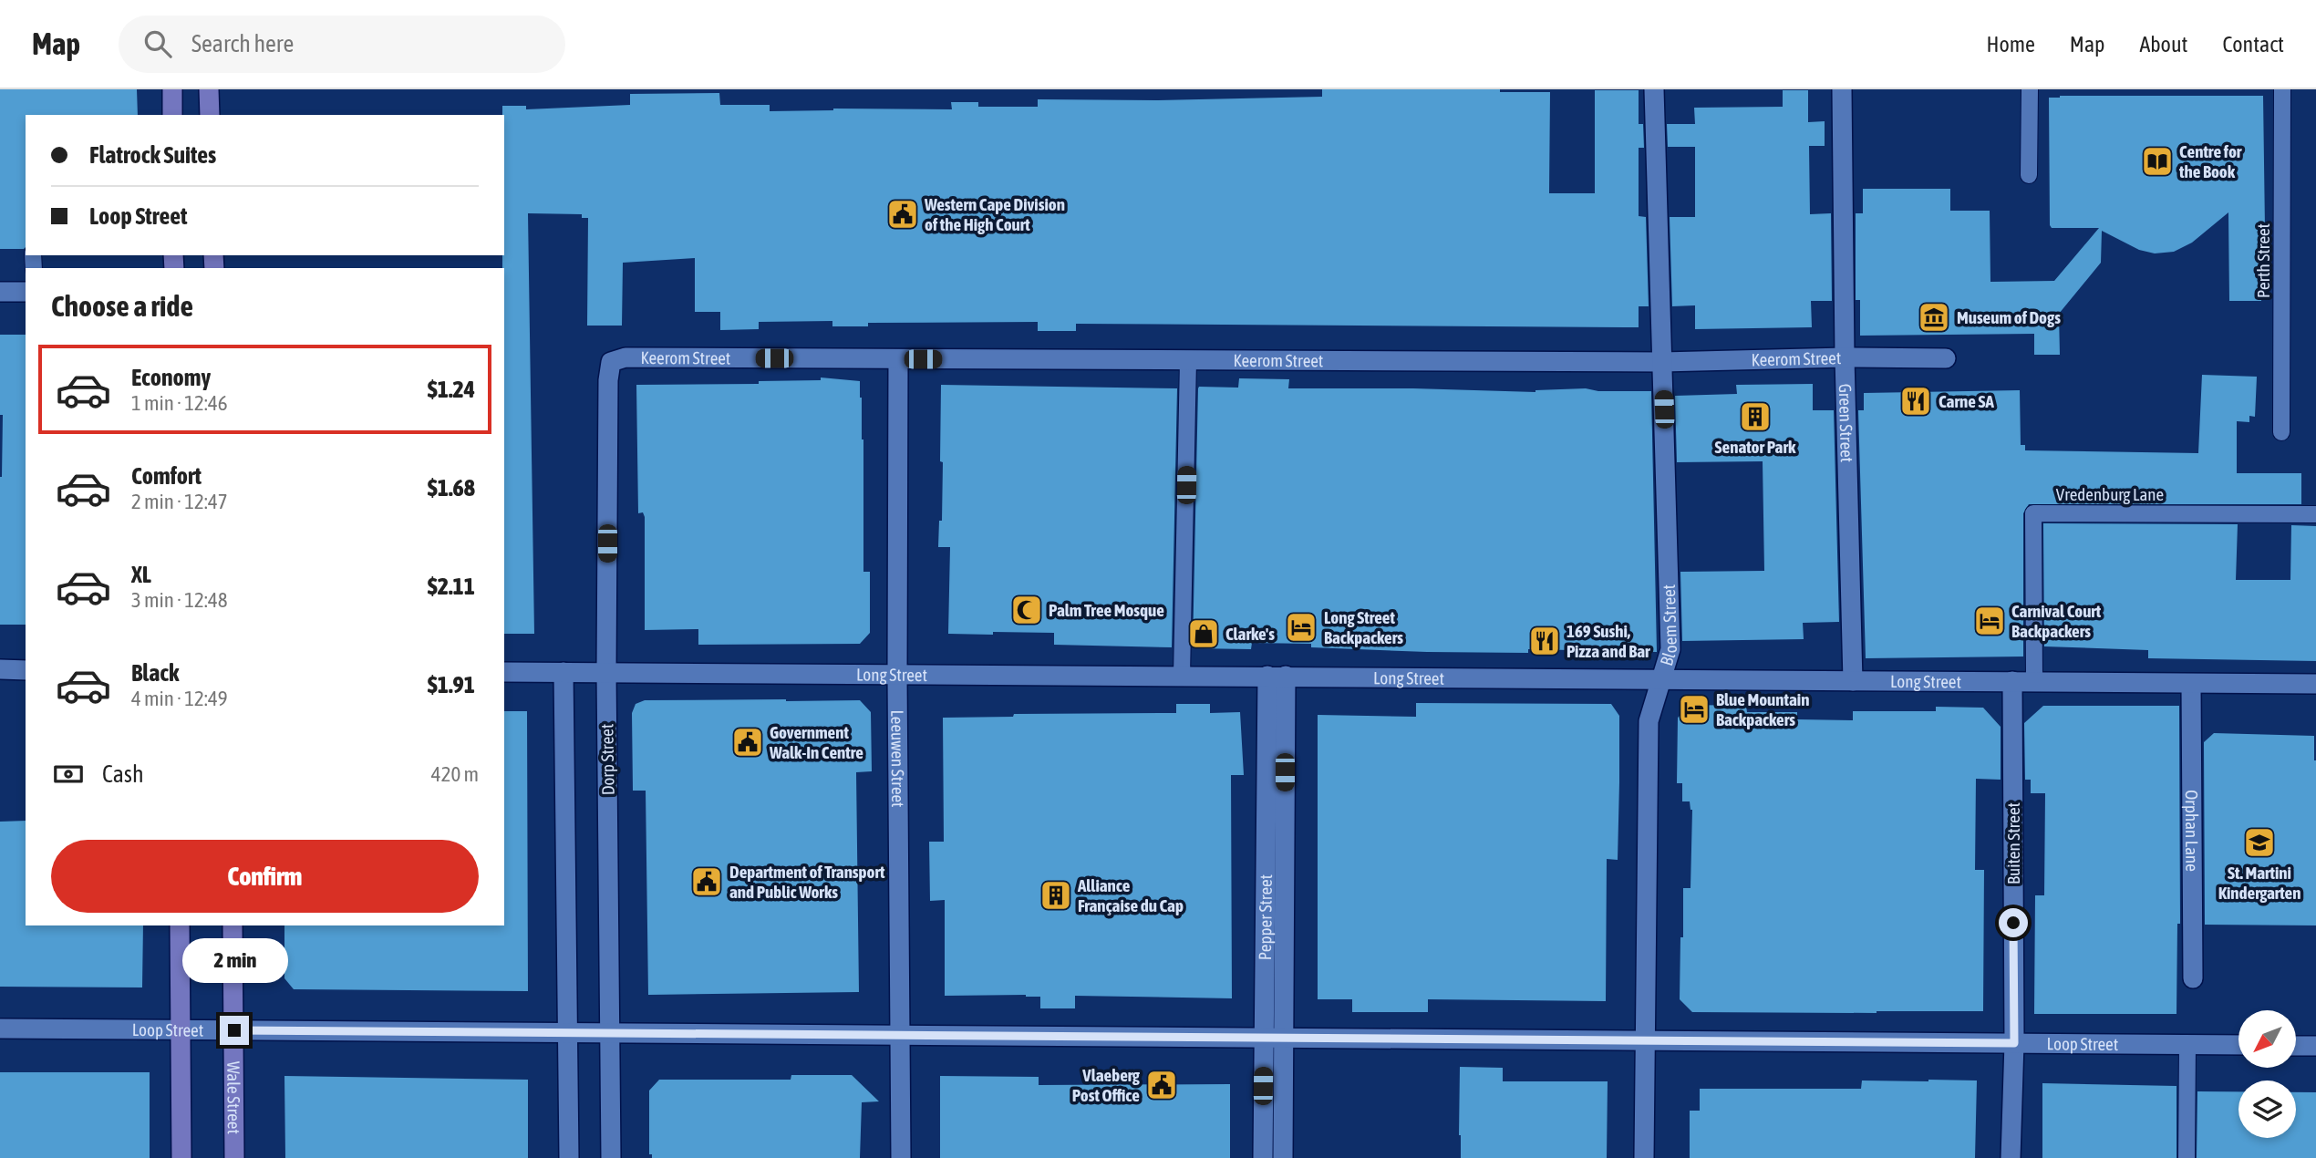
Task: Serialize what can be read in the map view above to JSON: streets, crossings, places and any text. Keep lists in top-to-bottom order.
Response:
{
  "streets": {
    "main road": ["Wale Street"],
    "street": [
      "Keerom Street",
      "Green Street",
      "Bloem Street",
      "Long Street",
      "Leeuwen Street",
      "Dorp Street",
      "Orphan Lane",
      "Buiten Street",
      "Pepper Street",
      "Loop Street"
    ],
    "lane": ["Perth Street", "Vredenburg Lane"]
  },
  "crossings": [
    ["Keerom Street", "Green Street"],
    ["Keerom Street", "Bloem Street"],
    ["Keerom Street", "Leeuwen Street"],
    ["Keerom Street", "Dorp Street"],
    ["Green Street", "Long Street"],
    ["Vredenburg Lane", "Long Street"],
    ["Bloem Street", "Long Street"],
    ["Bloem Street", "Loop Street"],
    ["Long Street", "Leeuwen Street"],
    ["Long Street", "Dorp Street"],
    ["Long Street", "Orphan Lane"],
    ["Long Street", "Buiten Street"],
    ["Long Street", "Pepper Street"],
    ["Leeuwen Street", "Loop Street"],
    ["Dorp Street", "Loop Street"],
    ["Buiten Street", "Loop Street"],
    ["Pepper Street", "Loop Street"],
    ["Loop Street", "Wale Street"]
  ],
  "places": {
    "library": ["Centre for the Book"],
    "public building": [
      "Western Cape Division of the High Court",
      "Government Walk-In Centre",
      "Department of Transport and Public Works",
      "Vlaeberg Post Office"
    ],
    "museum": ["Museum of Dogs"],
    "restaurant": ["Carne SA", "169 Sushi, Pizza and Bar"],
    "building": ["Senator Park", "Alliance Française du Cap"],
    "mosque": ["Palm Tree Mosque"],
    "hotel": ["Carnival Court Backpackers", "Long Street Backpackers", "Blue Mountain Backpackers"],
    "shop": ["Clarke's"],
    "school or university": ["St. Martini Kindergarten"]
  },
  "north": "bottom left",
  "page": {
    "header": "Map",
    "search": "Search here",
    "nav": [
      "Home",
      "Map",
      "About",
      "Contact"
    ],
    "banner": ["Flatrock Suites", "Loop Street"],
    "heading": "Choose a ride",
    "list": [
      {
        "name": "Economy",
        "note": "1 min · 12:46",
        "value": "$1.24"
      },
      {
        "name": "Comfort",
        "note": "2 min · 12:47",
        "value": "$1.68"
      },
      {
        "name": "XL",
        "note": "3 min · 12:48",
        "value": "$2.11"
      },
      {
        "name": "Black",
        "note": "4 min · 12:49",
        "value": "$1.91"
      }
    ],
    "pay": ["Cash", "420 m"],
    "buttons": "Confirm",
    "bubble": "2 min"
  }
}
